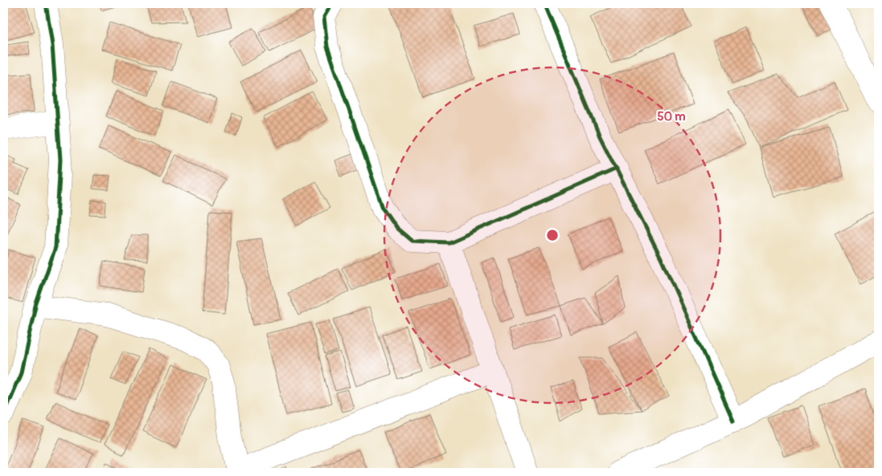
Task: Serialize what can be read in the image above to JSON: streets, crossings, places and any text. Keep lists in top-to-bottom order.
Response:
{
  "rings": ["50 m"]
}
